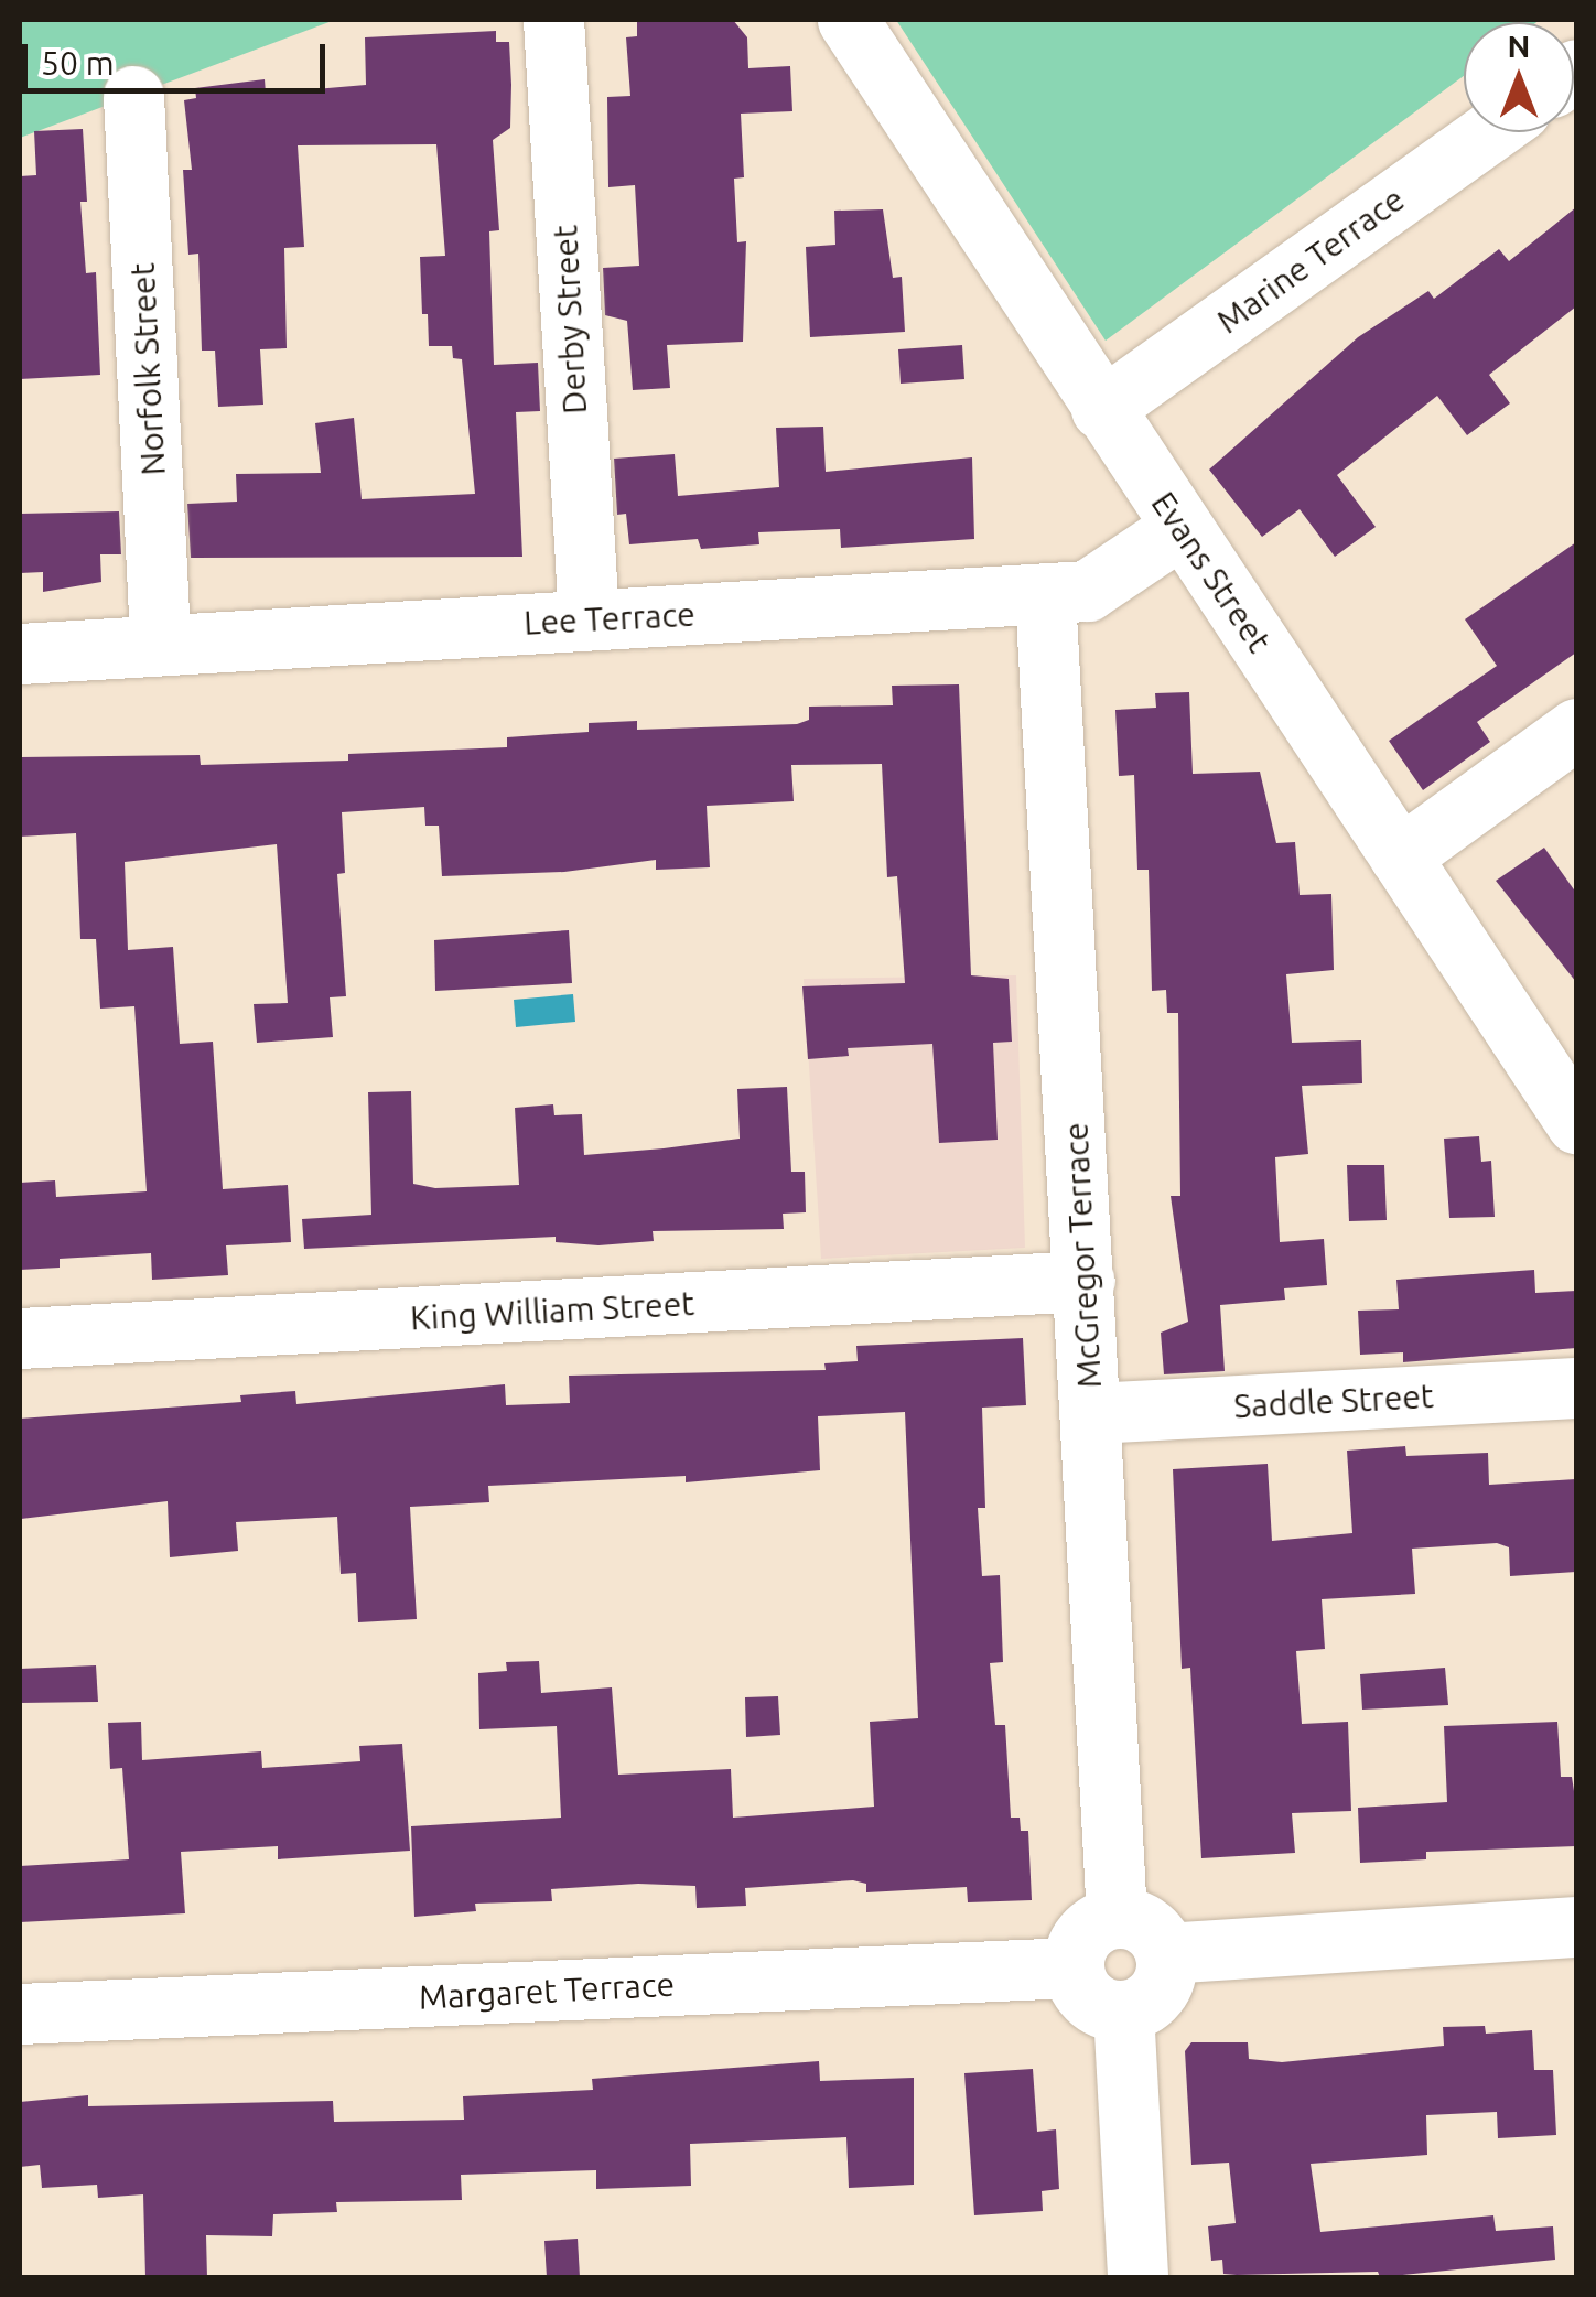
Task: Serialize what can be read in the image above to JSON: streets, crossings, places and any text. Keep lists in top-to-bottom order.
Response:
{
  "streets": {
    "street": [
      "Marine Terrace",
      "Derby Street",
      "Norfolk Street",
      "Evans Street",
      "Lee Terrace",
      "McGregor Terrace",
      "King William Street",
      "Saddle Street",
      "Margaret Terrace"
    ]
  },
  "crossings": [
    ["Marine Terrace", "Evans Street"],
    ["Derby Street", "Lee Terrace"],
    ["Norfolk Street", "Lee Terrace"],
    ["Evans Street", "Lee Terrace"],
    ["Lee Terrace", "McGregor Terrace"],
    ["McGregor Terrace", "King William Street"],
    ["McGregor Terrace", "Saddle Street"],
    ["McGregor Terrace", "Margaret Terrace"]
  ],
  "scale_bar": "50 m",
  "north": "top"
}
